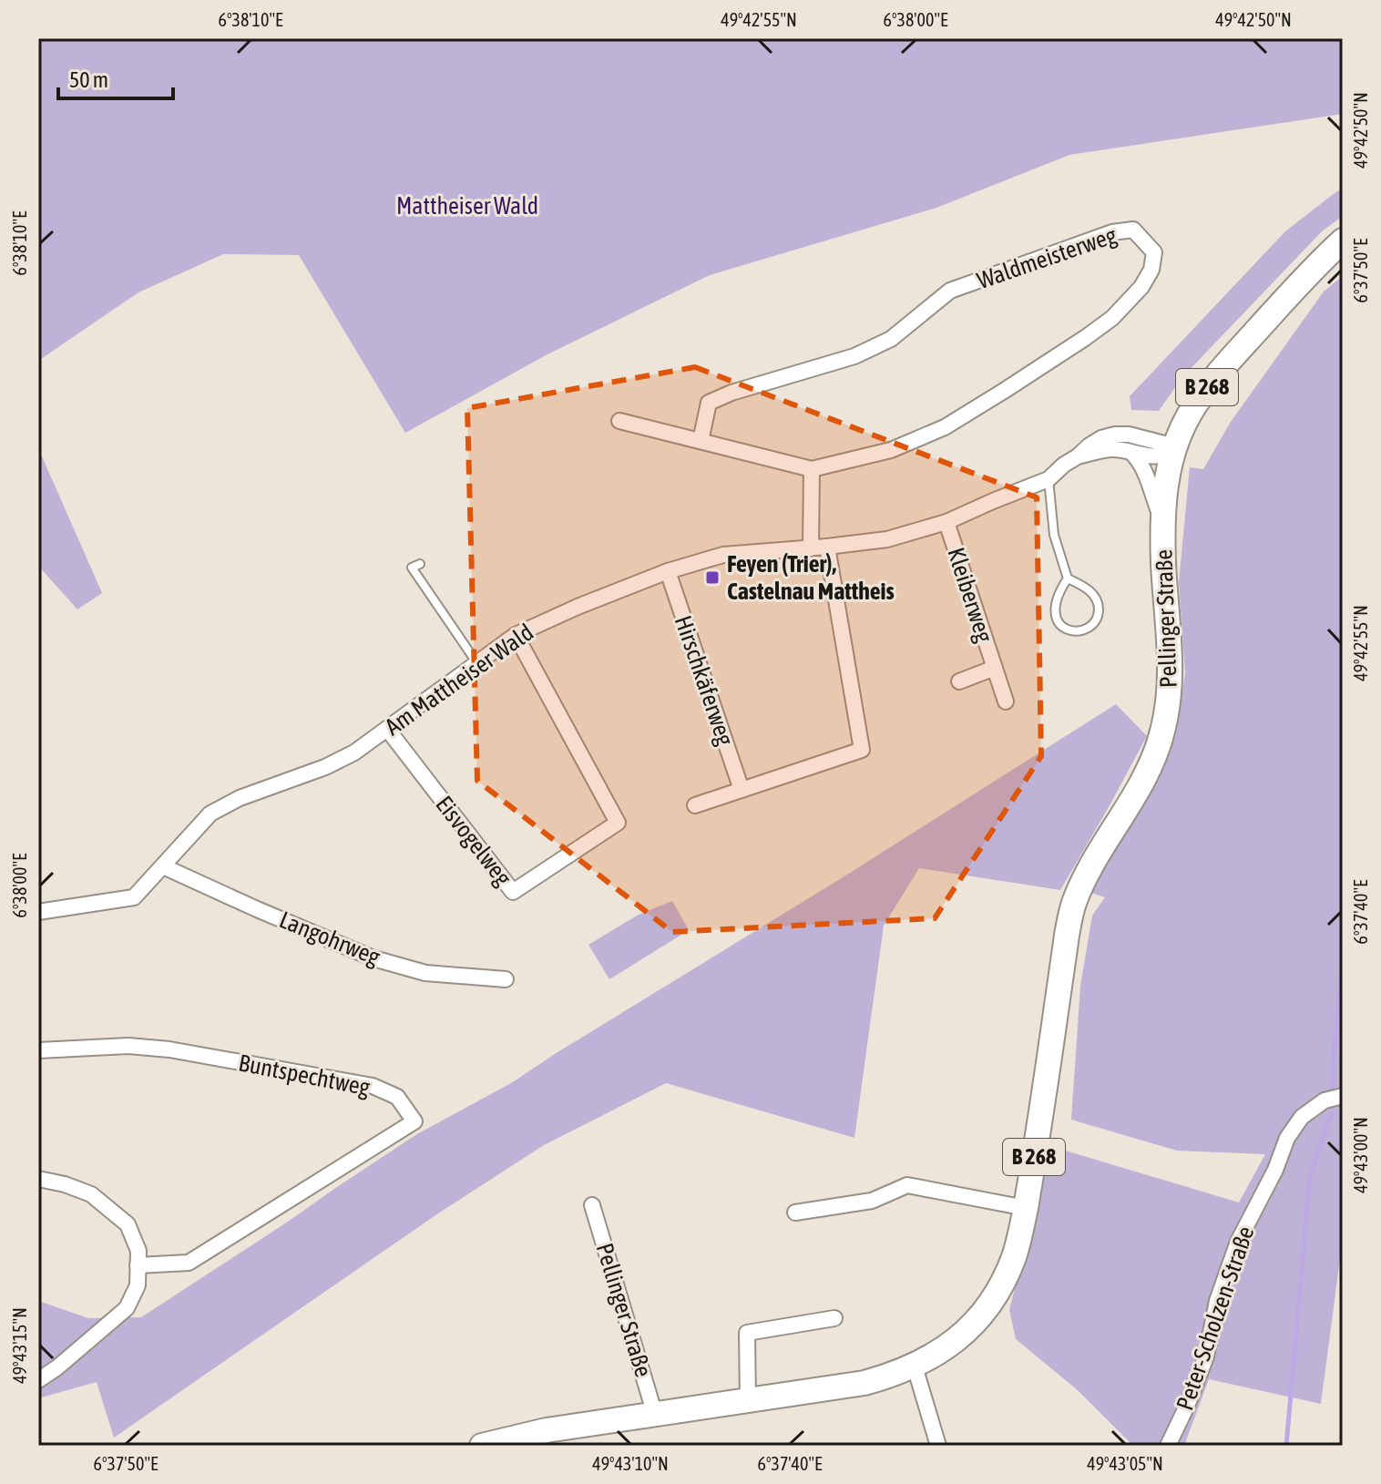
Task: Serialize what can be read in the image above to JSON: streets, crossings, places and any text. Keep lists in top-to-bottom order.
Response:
{
  "streets": {
    "main road": ["B 268", "Pellinger Straße"],
    "street": [
      "Waldmeisterweg",
      "Kleiberweg",
      "Am Mattheiser Wald",
      "Hirschkäferweg",
      "Eisvogelweg",
      "Langohrweg",
      "Buntspechtweg",
      "Peter-Scholzen-Straße"
    ]
  },
  "crossings": [
    ["Kleiberweg", "Am Mattheiser Wald"],
    ["Pellinger Straße", "Am Mattheiser Wald"],
    ["Am Mattheiser Wald", "Hirschkäferweg"],
    ["Am Mattheiser Wald", "Eisvogelweg"],
    ["Am Mattheiser Wald", "Langohrweg"]
  ],
  "parks": ["Mattheiser Wald"],
  "places": {
    "transit": ["Feyen (Trier), Castelnau Mattheis"]
  },
  "scale_bar": "50 m",
  "coordinates": [
    "6°38'10\"E",
    "49°42'55\"N",
    "6°38'00\"E",
    "49°42'50\"N",
    "6°37'50\"E",
    "6°37'40\"E",
    "49°43'00\"N",
    "49°43'15\"N",
    "49°43'10\"N",
    "49°43'05\"N"
  ]
}
